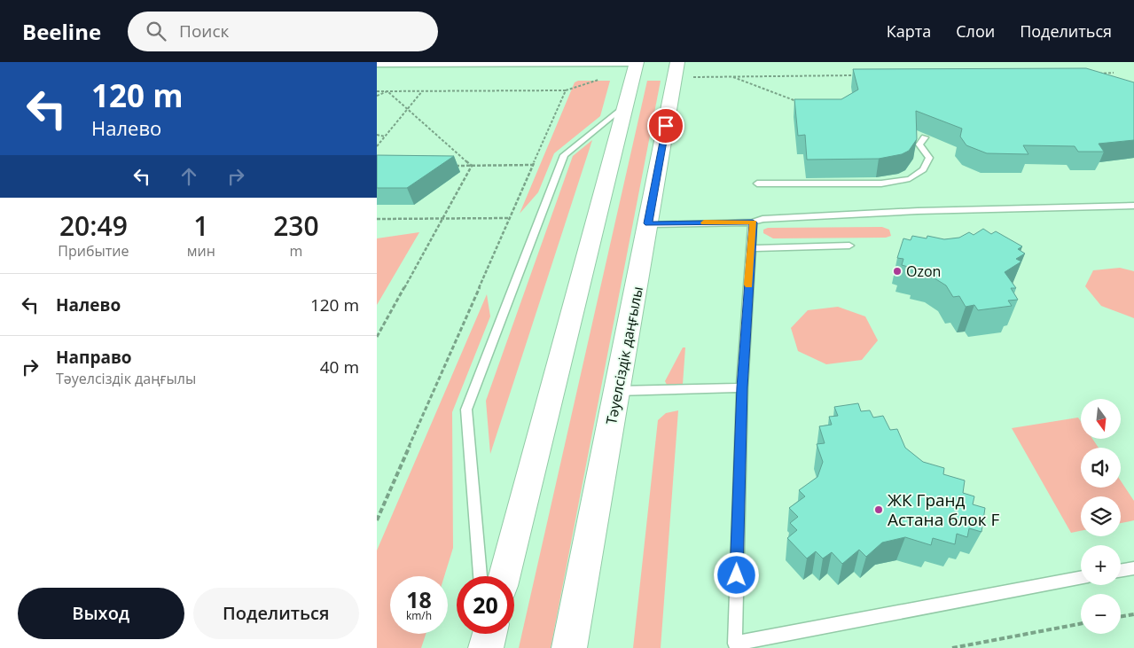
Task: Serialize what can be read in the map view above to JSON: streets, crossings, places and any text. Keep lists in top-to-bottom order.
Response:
{
  "streets": {
    "main road": ["Тәуелсіздік даңғылы"]
  },
  "places": ["Ozon", "ЖК Гранд Астана блок F"],
  "north": "bottom",
  "page": {
    "header": "Beeline",
    "search": "Поиск",
    "nav": ["Карта", "Слои", "Поделиться"],
    "turn": ["120 m", "Налево"],
    "eta": [
      "20:49",
      "Прибытие",
      "1",
      "мин",
      "230",
      "m"
    ],
    "list": [
      {
        "name": "Налево",
        "value": "120 m"
      },
      {
        "name": "Направо",
        "note": "Тәуелсіздік даңғылы",
        "value": "40 m"
      }
    ],
    "map_buttons": ["+", "−"],
    "speed": "18 km/h",
    "limit": "20",
    "buttons": ["Выход", "Поделиться"]
  }
}
